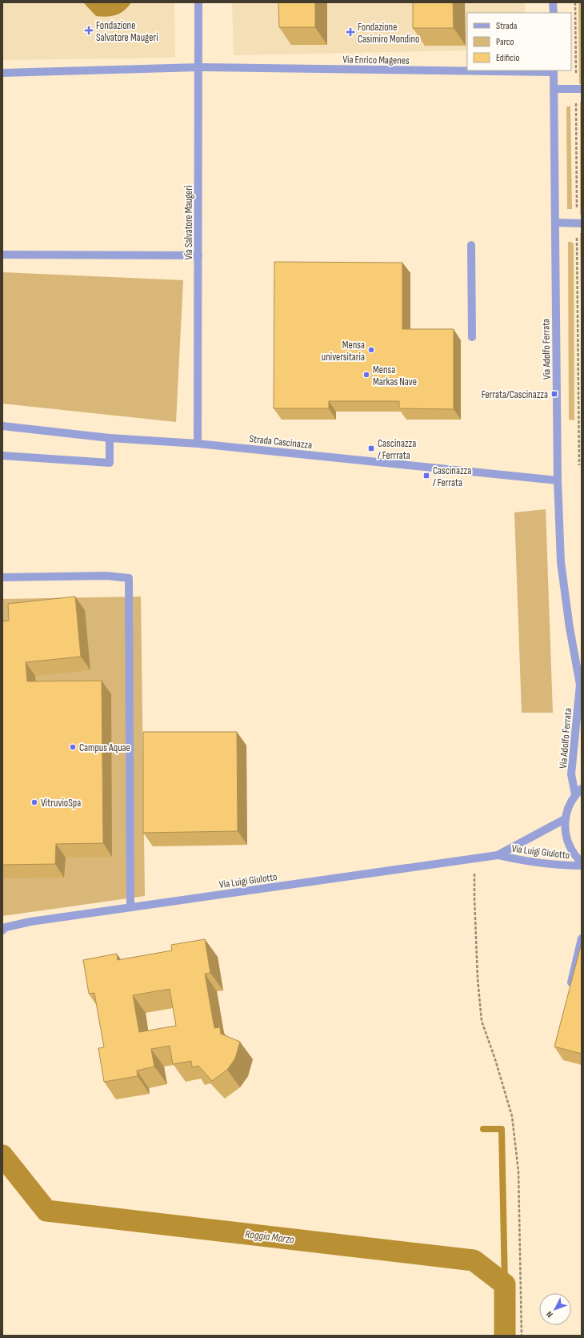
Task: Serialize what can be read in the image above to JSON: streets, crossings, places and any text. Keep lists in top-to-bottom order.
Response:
{
  "streets": {
    "street": [
      "Via Enrico Magenes",
      "Via Salvatore Maugeri",
      "Via Adolfo Ferrata",
      "Strada Cascinazza",
      "Via Luigi Giulotto"
    ]
  },
  "crossings": [
    ["Via Enrico Magenes", "Via Salvatore Maugeri"],
    ["Via Enrico Magenes", "Via Adolfo Ferrata"],
    ["Via Salvatore Maugeri", "Strada Cascinazza"],
    ["Via Adolfo Ferrata", "Strada Cascinazza"]
  ],
  "water": ["Roggia Marzo"],
  "places": {
    "health": ["Fondazione Salvatore Maugeri", "Fondazione Casimiro Mondino"],
    "other": [
      "Mensa universitaria",
      "Mensa Markas Nave",
      "Campus Aquae",
      "VitruvioSpa"
    ],
    "transit": ["Ferrata/Cascinazza", "Cascinazza / Ferrrata", "Cascinazza / Ferrata"]
  },
  "legend": ["Strada", "Parco", "Edificio"],
  "north": "bottom left"
}
